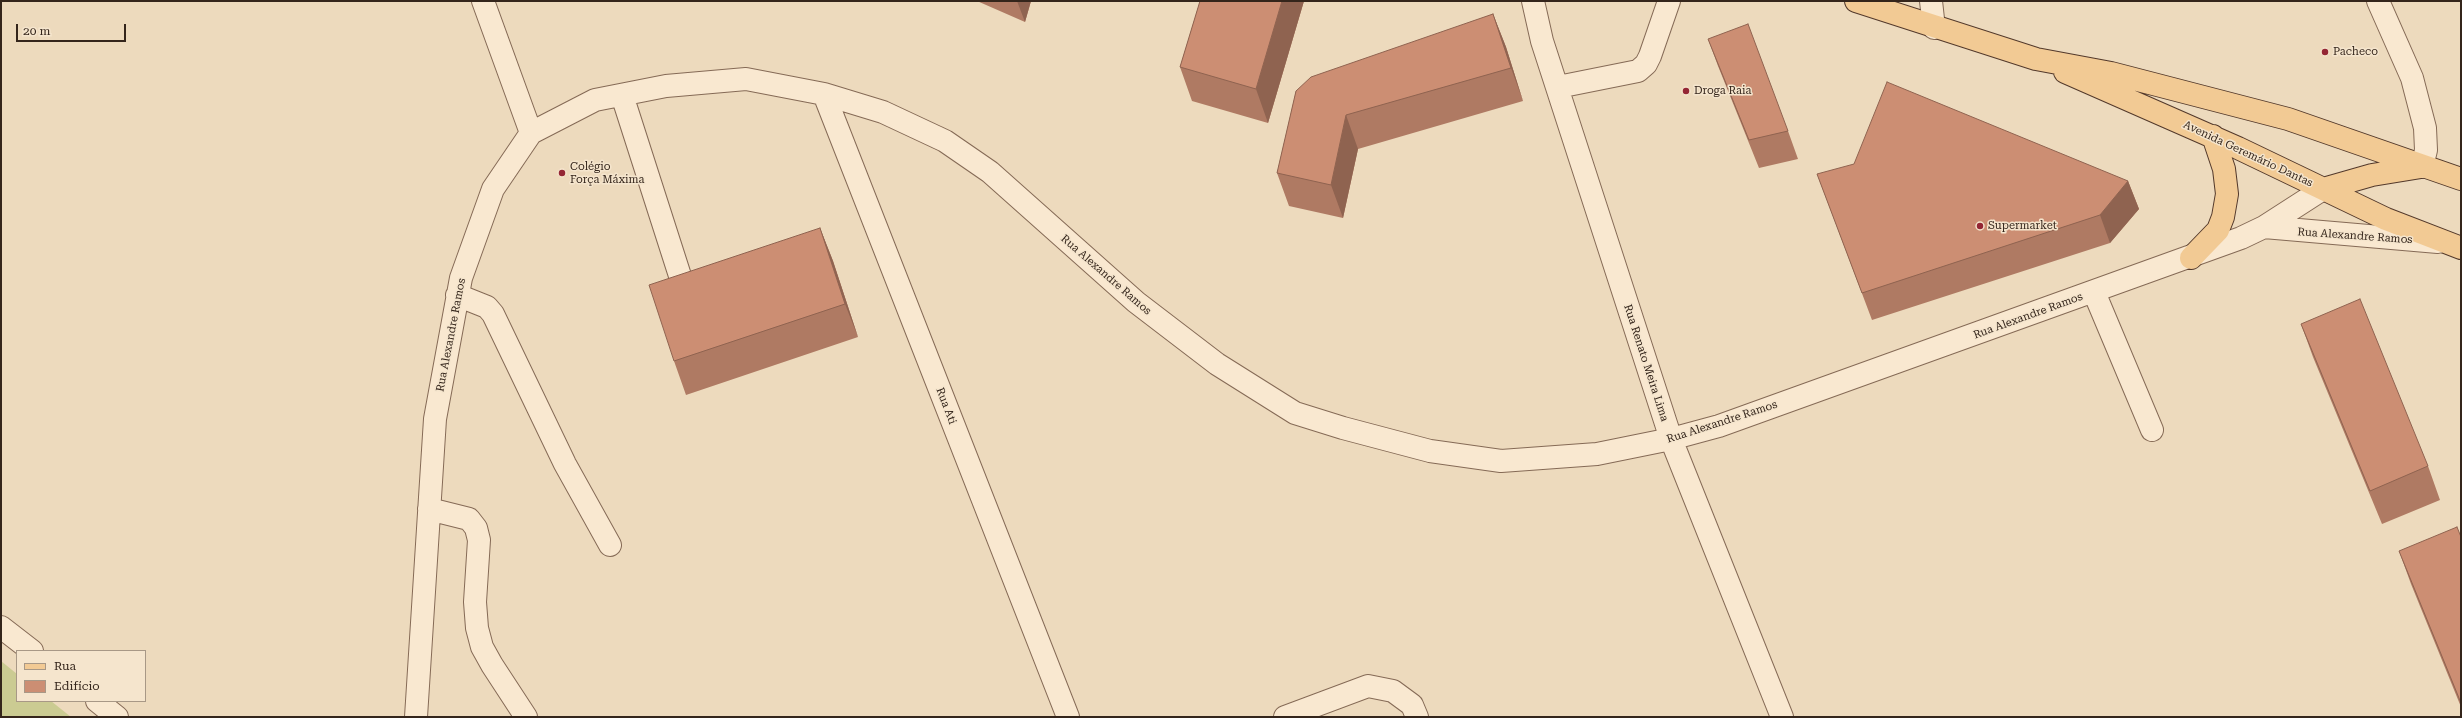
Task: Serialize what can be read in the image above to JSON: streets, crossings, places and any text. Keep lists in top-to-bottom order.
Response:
{
  "streets": {
    "main road": ["Avenida Geremário Dantas"],
    "street": ["Rua Alexandre Ramos", "Rua Renato Meira Lima", "Rua Ati"]
  },
  "crossings": [
    ["Avenida Geremário Dantas", "Rua Alexandre Ramos"],
    ["Rua Alexandre Ramos", "Rua Renato Meira Lima"],
    ["Rua Alexandre Ramos", "Rua Ati"]
  ],
  "places": [
    "Pacheco",
    "Droga Raia",
    "Colégio Força Máxima",
    "Supermarket"
  ],
  "legend": ["Rua", "Edifício"],
  "scale_bar": "20 m"
}
